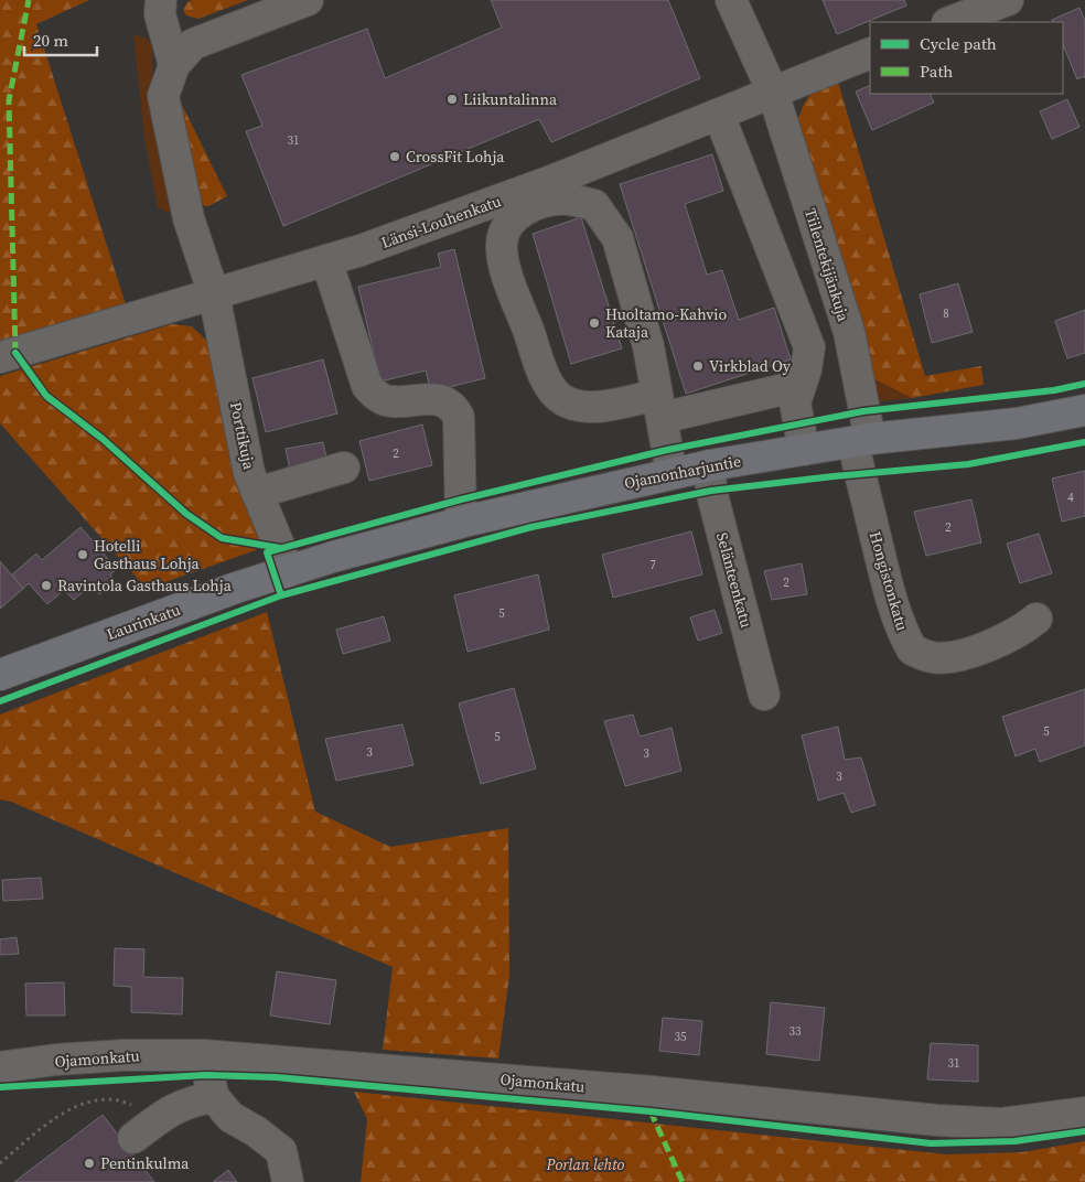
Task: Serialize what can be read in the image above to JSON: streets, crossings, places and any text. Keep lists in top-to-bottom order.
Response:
{
  "streets": {
    "main road": ["Ojamonharjuntie", "Laurinkatu"],
    "street": [
      "Länsi-Louhenkatu",
      "Tiilentekijänkuja",
      "Porttikuja",
      "Selänteenkatu",
      "Hongistonkatu",
      "Ojamonkatu"
    ]
  },
  "crossings": [
    ["Länsi-Louhenkatu", "Tiilentekijänkuja"],
    ["Länsi-Louhenkatu", "Porttikuja"],
    ["Tiilentekijänkuja", "Ojamonharjuntie"],
    ["Tiilentekijänkuja", "Hongistonkatu"],
    ["Porttikuja", "Ojamonharjuntie"],
    ["Porttikuja", "Laurinkatu"],
    ["Ojamonharjuntie", "Selänteenkatu"],
    ["Ojamonharjuntie", "Hongistonkatu"],
    ["Ojamonharjuntie", "Laurinkatu"]
  ],
  "parks": ["Porlan lehto"],
  "places": [
    "Liikuntalinna",
    "CrossFit Lohja",
    "Huoltamo-Kahvio Kataja",
    "Virkblad Oy",
    "Hotelli Gasthaus Lohja",
    "Ravintola Gasthaus Lohja",
    "Pentinkulma"
  ],
  "house_numbers": [
    "31",
    "8",
    "2",
    "4",
    "2",
    "7",
    "2",
    "5",
    "5",
    "5",
    "3",
    "3",
    "3",
    "33",
    "35",
    "31"
  ],
  "legend": ["Cycle path", "Path"],
  "scale_bar": "20 m"
}
